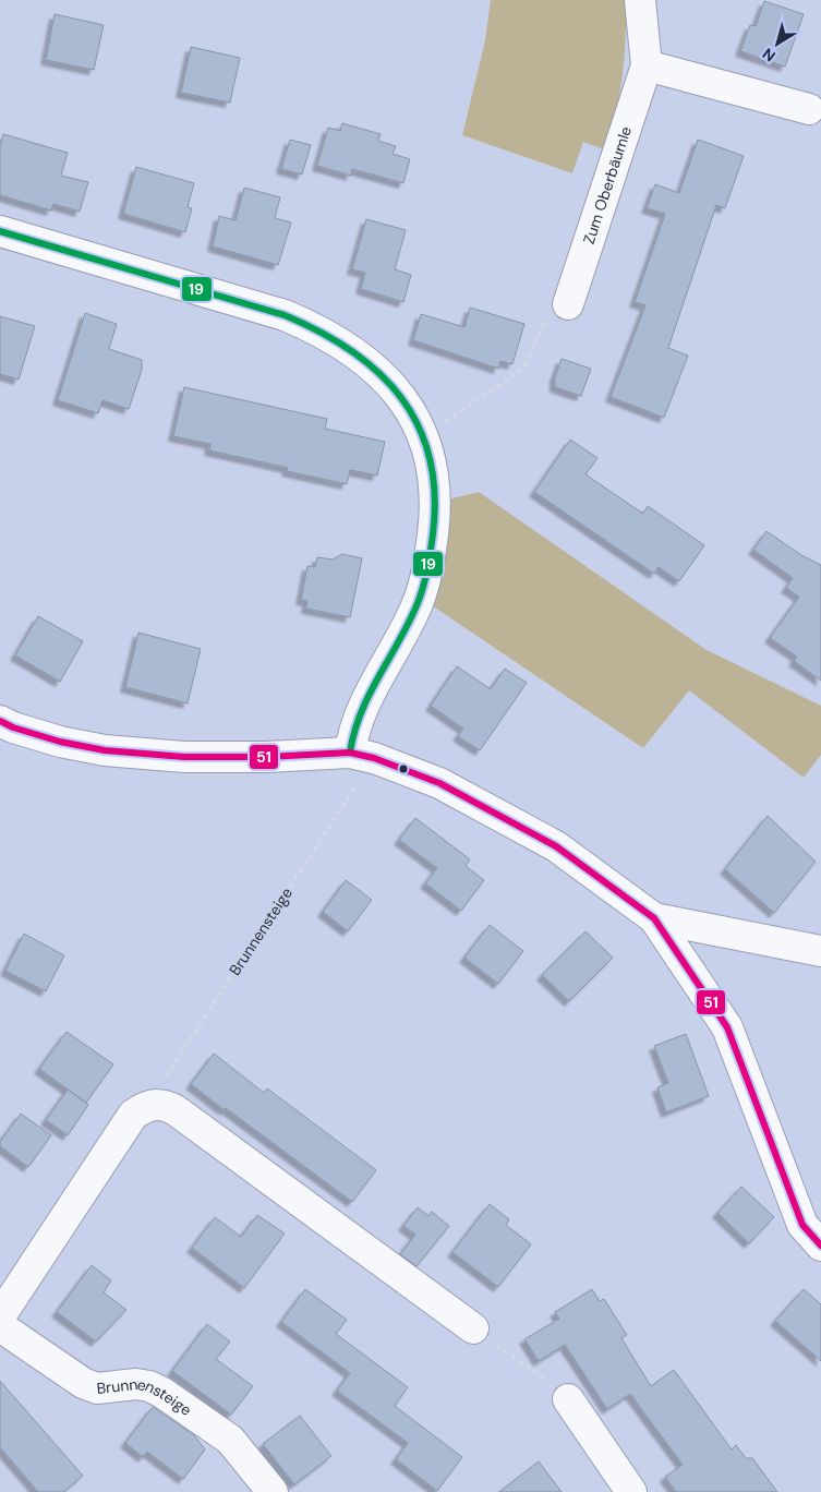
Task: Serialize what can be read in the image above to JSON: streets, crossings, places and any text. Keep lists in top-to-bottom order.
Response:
{
  "streets": {
    "street": ["Zum Oberbäumle", "Brunnensteige"]
  },
  "lines": ["transit line 19", "transit line 51"],
  "north": "bottom left"
}
